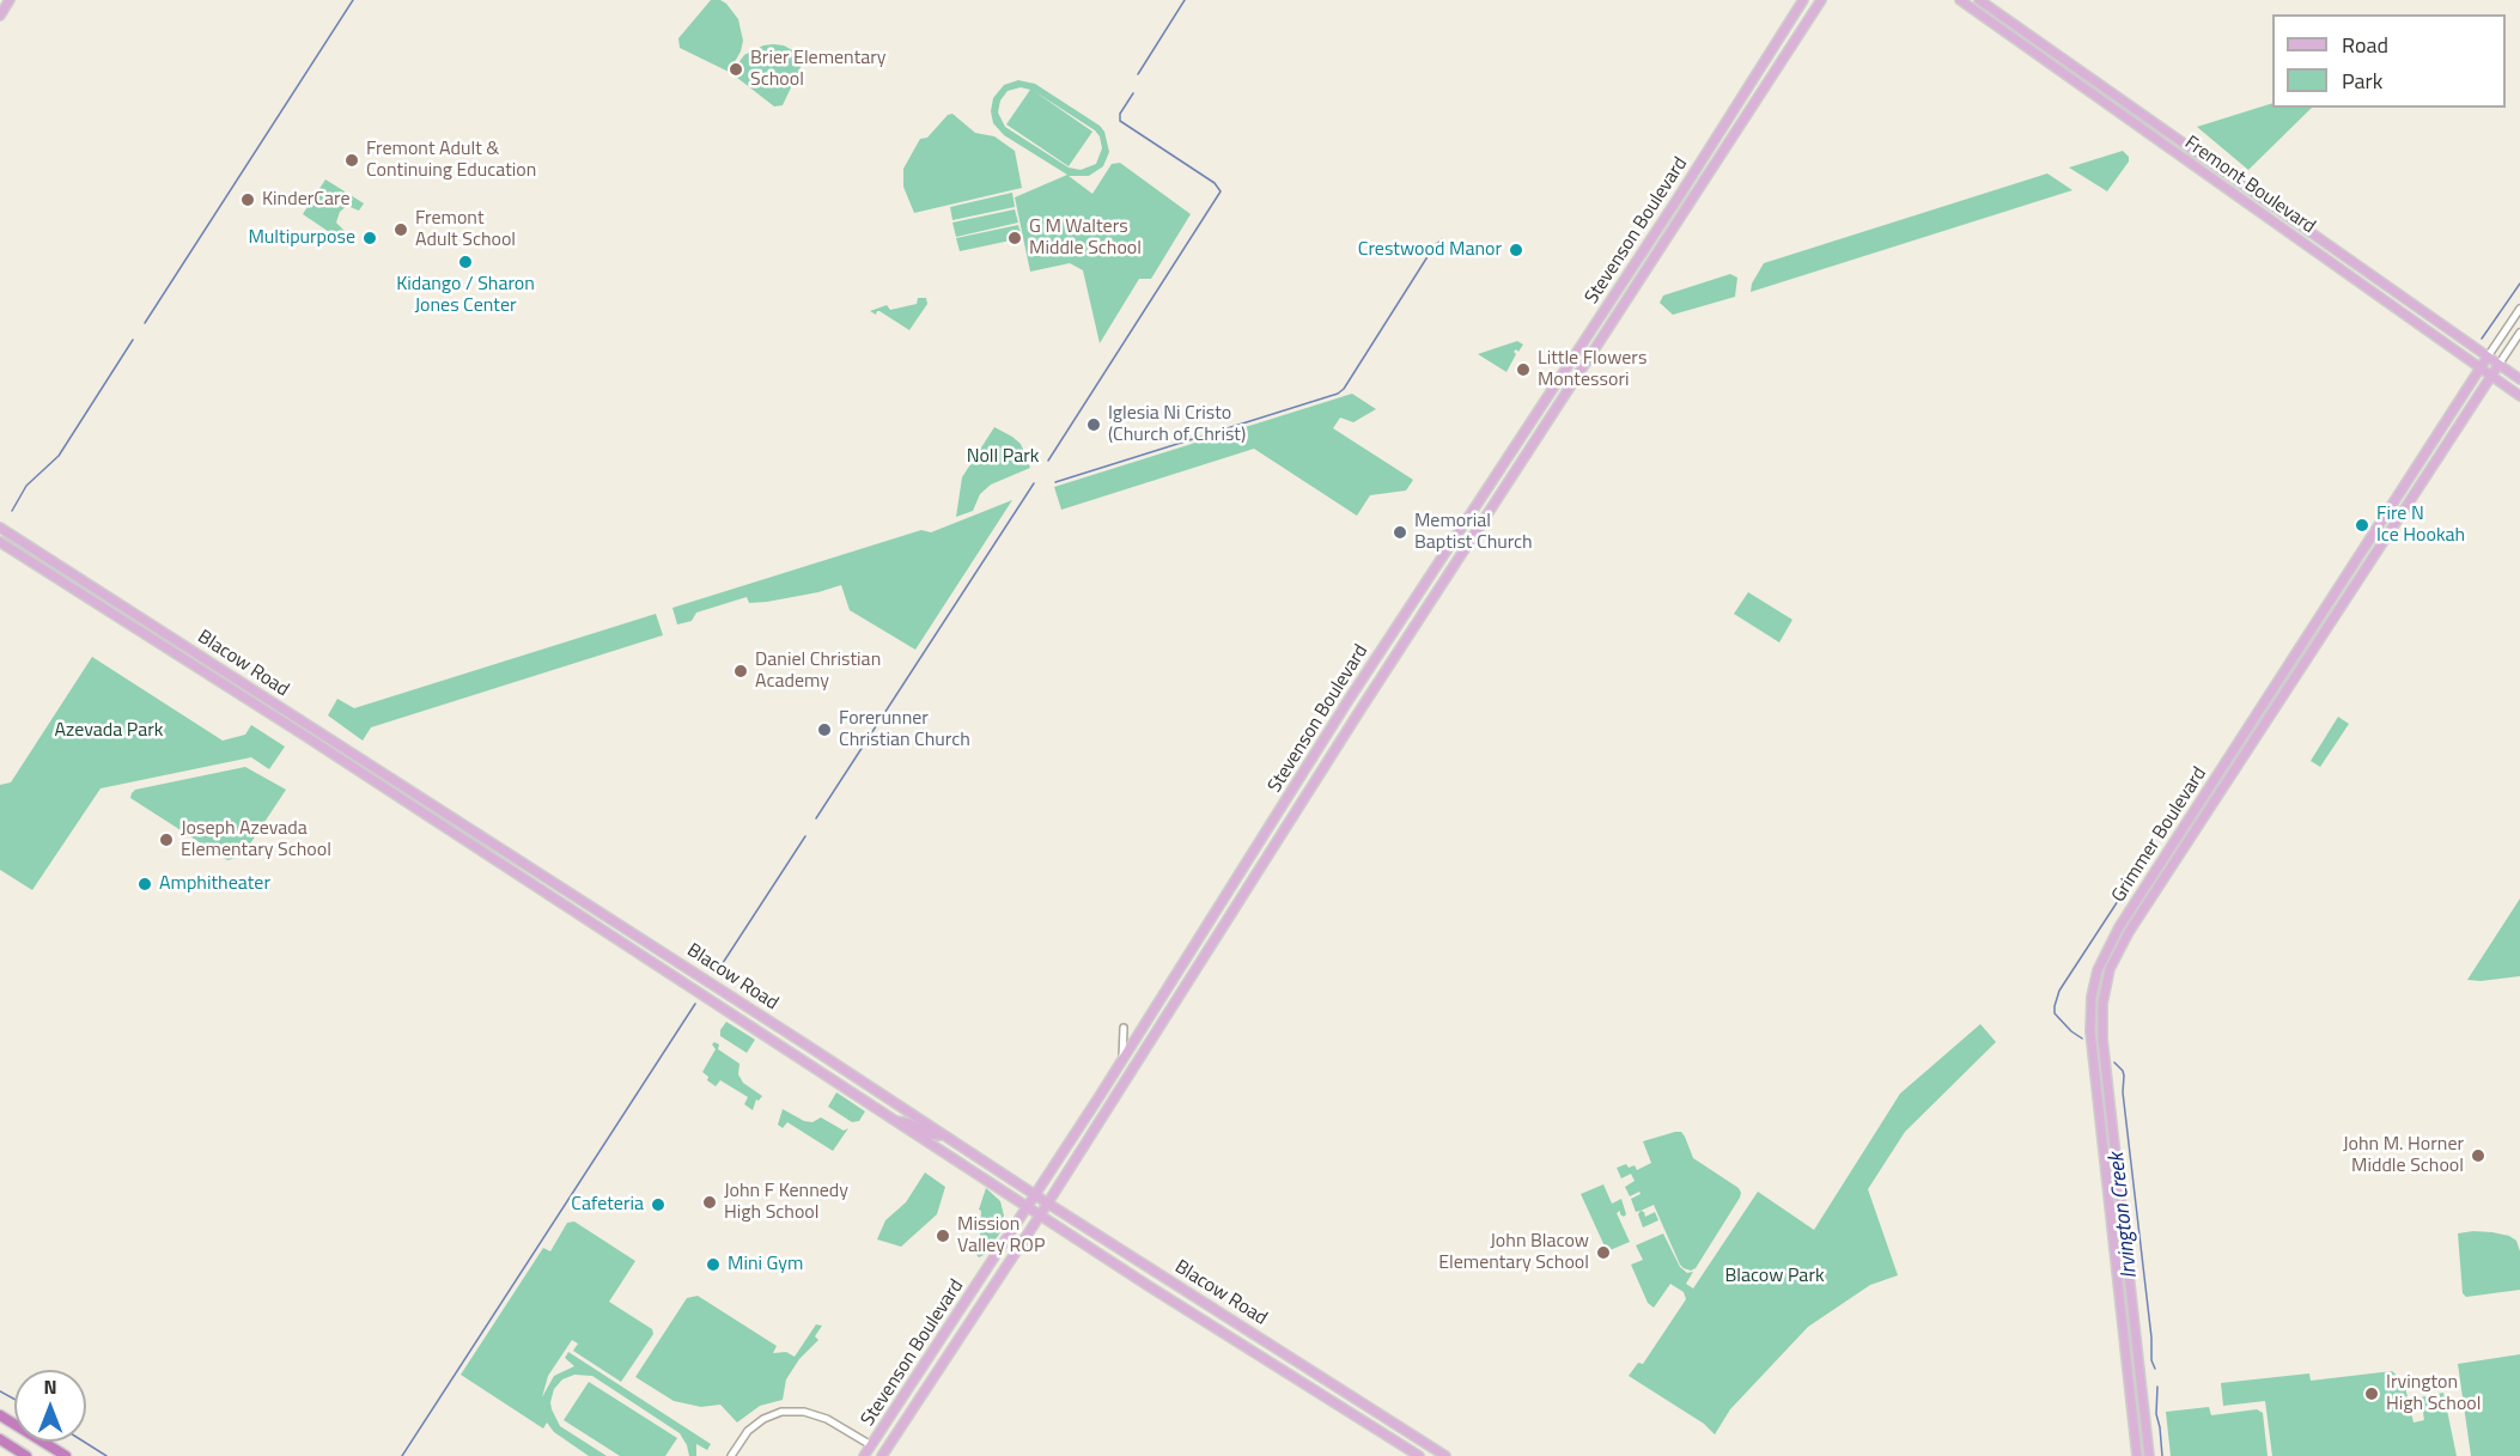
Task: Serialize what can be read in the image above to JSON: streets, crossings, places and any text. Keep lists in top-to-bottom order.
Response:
{
  "streets": {
    "main road": [
      "Fremont Boulevard",
      "Stevenson Boulevard",
      "Blacow Road",
      "Grimmer Boulevard"
    ]
  },
  "crossings": [
    ["Fremont Boulevard", "Grimmer Boulevard"],
    ["Stevenson Boulevard", "Blacow Road"]
  ],
  "water": ["Irvington Creek"],
  "parks": ["Noll Park", "Azevada Park", "Blacow Park"],
  "places": [
    "Brier Elementary School",
    "Fremont Adult & Continuing Education",
    "KinderCare",
    "Fremont Adult School",
    "Multipurpose",
    "G M Walters Middle School",
    "Crestwood Manor",
    "Kidango / Sharon Jones Center",
    "Little Flowers Montessori",
    "Iglesia Ni Cristo (Church of Christ)",
    "Fire N Ice Hookah",
    "Memorial Baptist Church",
    "Daniel Christian Academy",
    "Forerunner Christian Church",
    "Joseph Azevada Elementary School",
    "Amphitheater",
    "John M. Horner Middle School",
    "John F Kennedy High School",
    "Cafeteria",
    "Mission Valley ROP",
    "John Blacow Elementary School",
    "Mini Gym",
    "Irvington High School"
  ],
  "legend": ["Road", "Park"],
  "north": "top"
}
